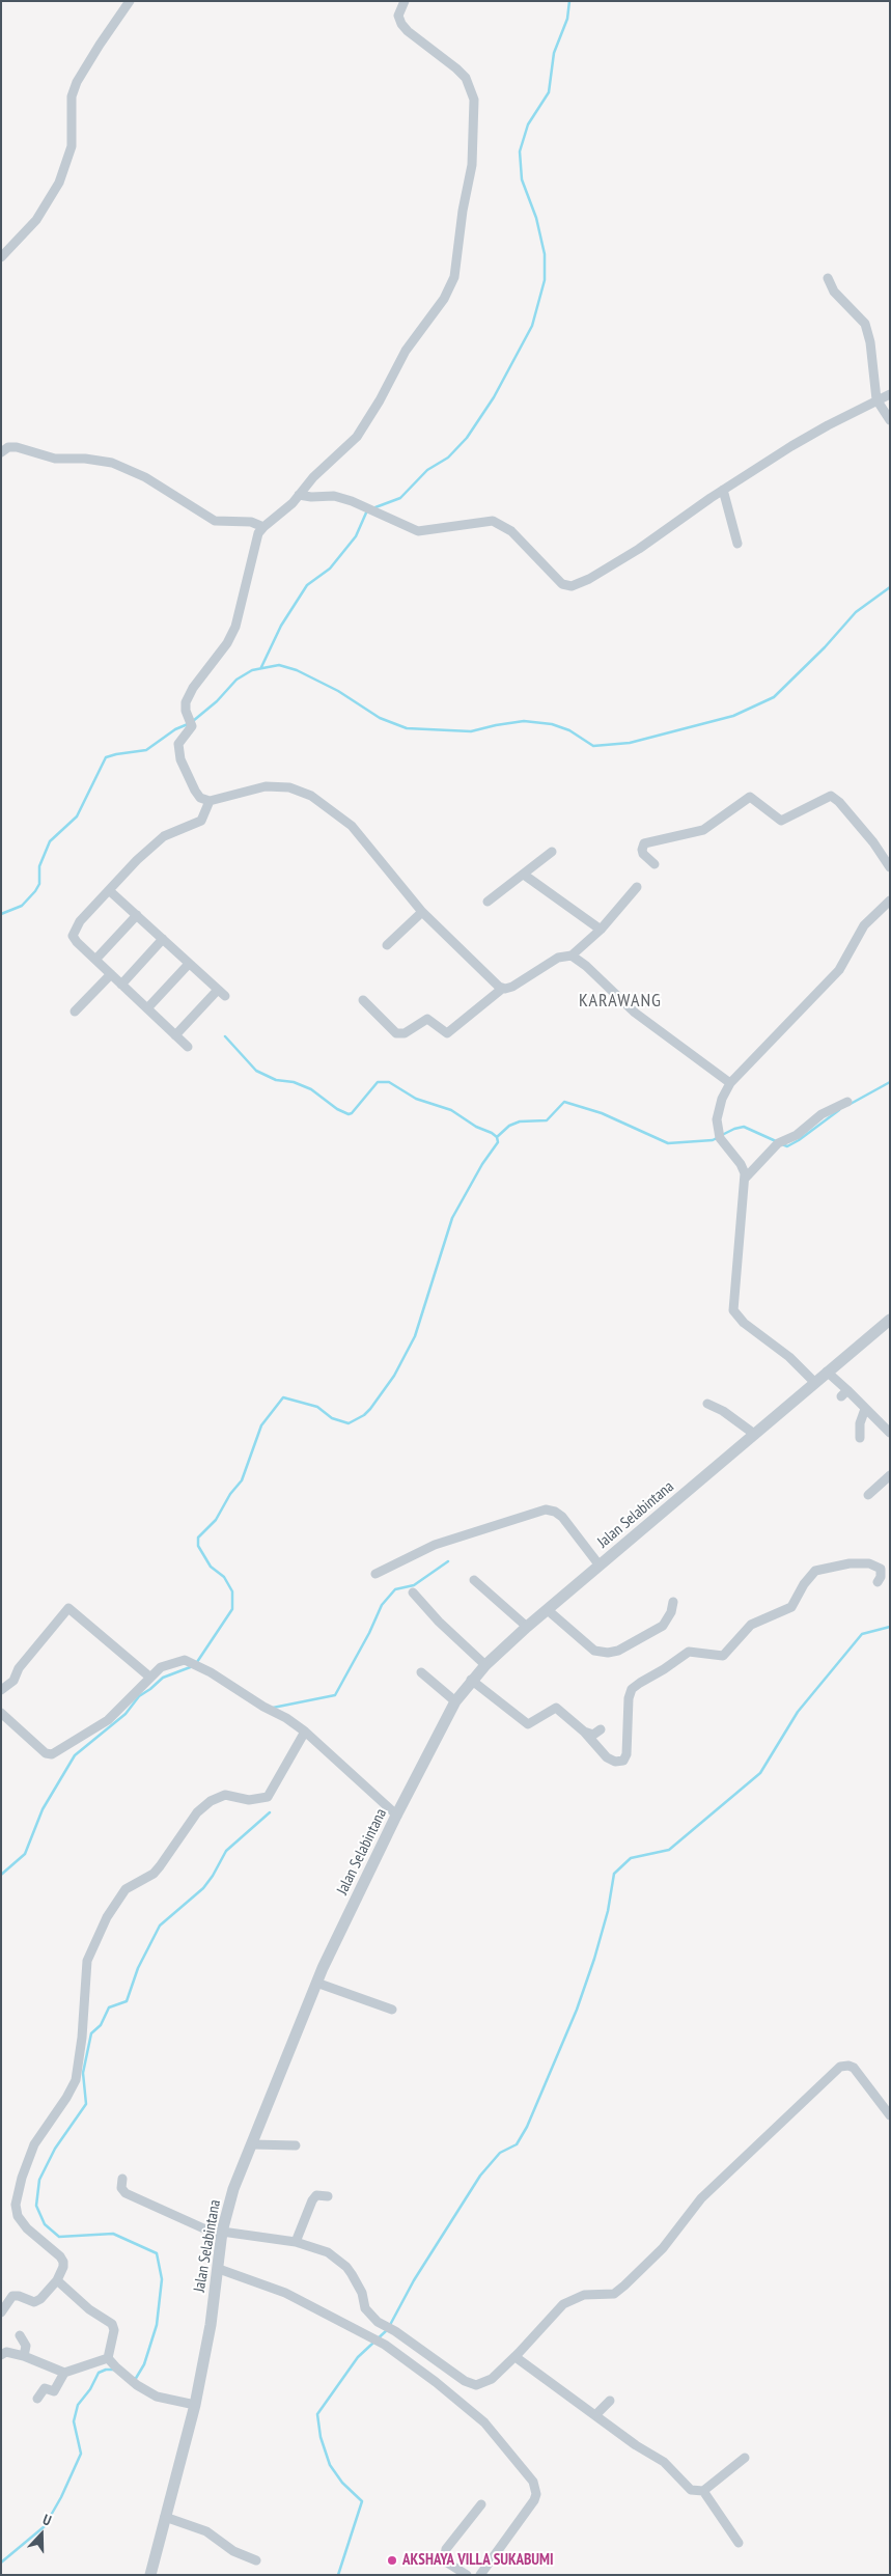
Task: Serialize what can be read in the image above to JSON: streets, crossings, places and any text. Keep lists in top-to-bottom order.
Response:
{
  "streets": {
    "street": ["Jalan Selabintana"]
  },
  "districts": ["KARAWANG"],
  "places": ["AKSHAYA VILLA SUKABUMI"],
  "north": "top"
}
